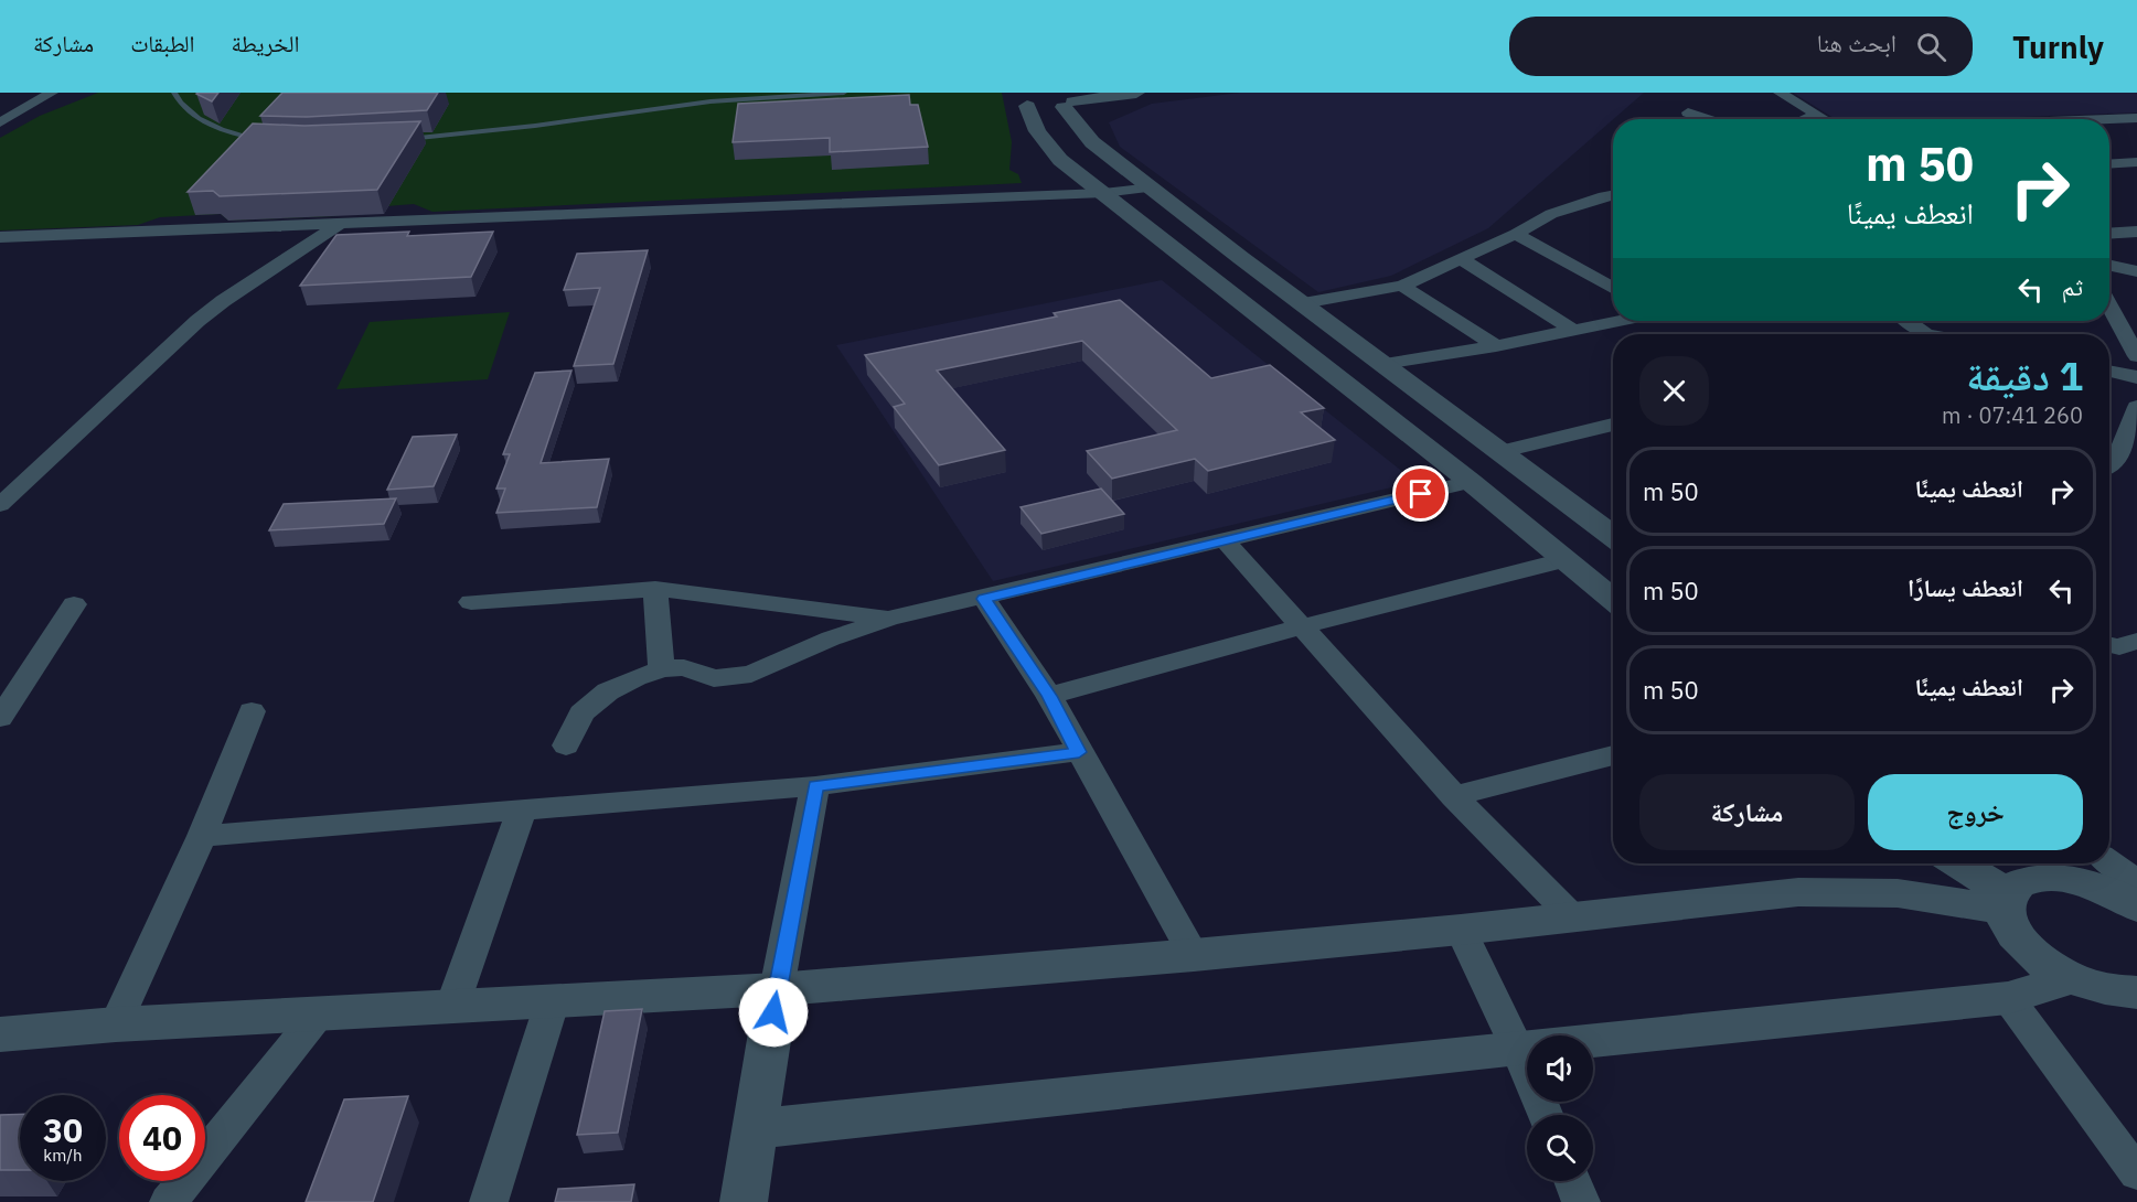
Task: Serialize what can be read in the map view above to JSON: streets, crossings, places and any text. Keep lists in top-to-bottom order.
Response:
{
  "page": {
    "header": "Turnly",
    "search": "ابحث هنا",
    "nav": ["الخريطة", "الطبقات", "مشاركة"],
    "turn": ["50 m", "انعطف يمينًا"],
    "then": "ثم",
    "heading": ["1 دقيقة", "260 m · 07:41"],
    "list": [
      {
        "name": "انعطف يمينًا",
        "value": "50 m"
      },
      {
        "name": "انعطف يسارًا",
        "value": "50 m"
      },
      {
        "name": "انعطف يمينًا",
        "value": "50 m"
      }
    ],
    "buttons": ["خروج", "مشاركة"],
    "speed": "30 km/h",
    "limit": "40"
  }
}
